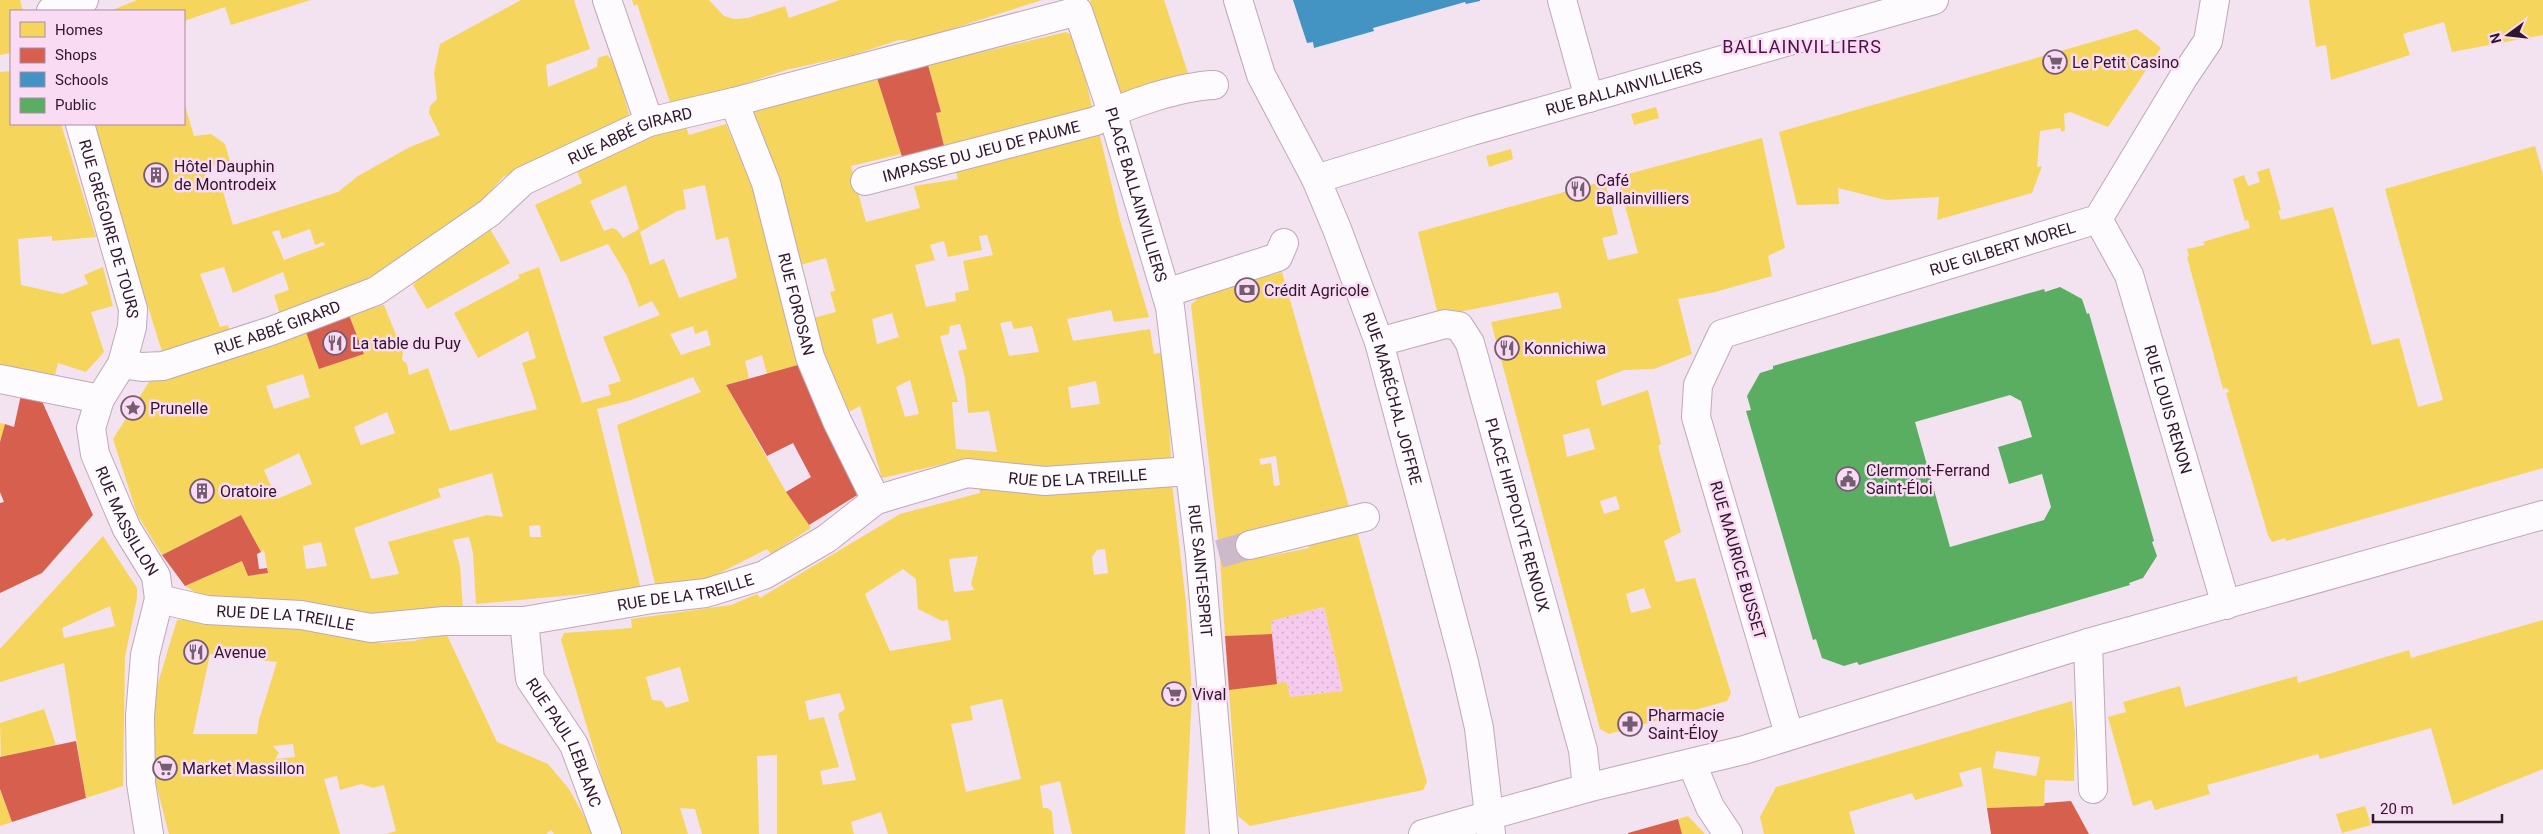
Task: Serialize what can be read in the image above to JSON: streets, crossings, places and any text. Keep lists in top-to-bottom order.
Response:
{
  "streets": {
    "street": [
      "RUE BALLAINVILLIERS",
      "RUE ABBÉ GIRARD",
      "IMPASSE DU JEU DE PAUME",
      "PLACE BALLAINVILLIERS",
      "RUE GRÉGOIRE DE TOURS",
      "RUE GILBERT MOREL",
      "RUE FOROSAN",
      "RUE MARÉCHAL JOFFRE",
      "RUE LOUIS RENON",
      "RUE DE LA TREILLE",
      "PLACE HIPPOLYTE RENOUX",
      "RUE MASSILLON",
      "RUE MAURICE BUSSET",
      "RUE SAINT-ESPRIT",
      "RUE PAUL LEBLANC"
    ]
  },
  "crossings": [
    ["RUE BALLAINVILLIERS", "RUE MARÉCHAL JOFFRE"],
    ["RUE ABBÉ GIRARD", "IMPASSE DU JEU DE PAUME"],
    ["RUE ABBÉ GIRARD", "PLACE BALLAINVILLIERS"],
    ["RUE ABBÉ GIRARD", "RUE GRÉGOIRE DE TOURS"],
    ["RUE ABBÉ GIRARD", "RUE FOROSAN"],
    ["RUE ABBÉ GIRARD", "RUE MASSILLON"],
    ["IMPASSE DU JEU DE PAUME", "PLACE BALLAINVILLIERS"],
    ["PLACE BALLAINVILLIERS", "RUE SAINT-ESPRIT"],
    ["RUE GRÉGOIRE DE TOURS", "RUE MASSILLON"],
    ["RUE GILBERT MOREL", "RUE LOUIS RENON"],
    ["RUE GILBERT MOREL", "RUE MAURICE BUSSET"],
    ["RUE FOROSAN", "RUE DE LA TREILLE"],
    ["RUE MARÉCHAL JOFFRE", "PLACE HIPPOLYTE RENOUX"],
    ["RUE DE LA TREILLE", "RUE MASSILLON"],
    ["RUE DE LA TREILLE", "RUE SAINT-ESPRIT"],
    ["RUE DE LA TREILLE", "RUE PAUL LEBLANC"]
  ],
  "districts": ["BALLAINVILLIERS"],
  "places": {
    "supermarket": ["Le Petit Casino", "Vival", "Market Massillon"],
    "building": ["Hôtel Dauphin de Montrodeix", "Oratoire"],
    "restaurant": [
      "Café Ballainvilliers",
      "La table du Puy",
      "Konnichiwa",
      "Avenue"
    ],
    "bank": ["Crédit Agricole"],
    "place": ["Prunelle"],
    "public building": ["Clermont-Ferrand Saint-Éloi"],
    "pharmacy": ["Pharmacie Saint-Éloy"]
  },
  "legend": [
    "Homes",
    "Shops",
    "Schools",
    "Public"
  ],
  "scale_bar": "20 m",
  "north": "left"
}
